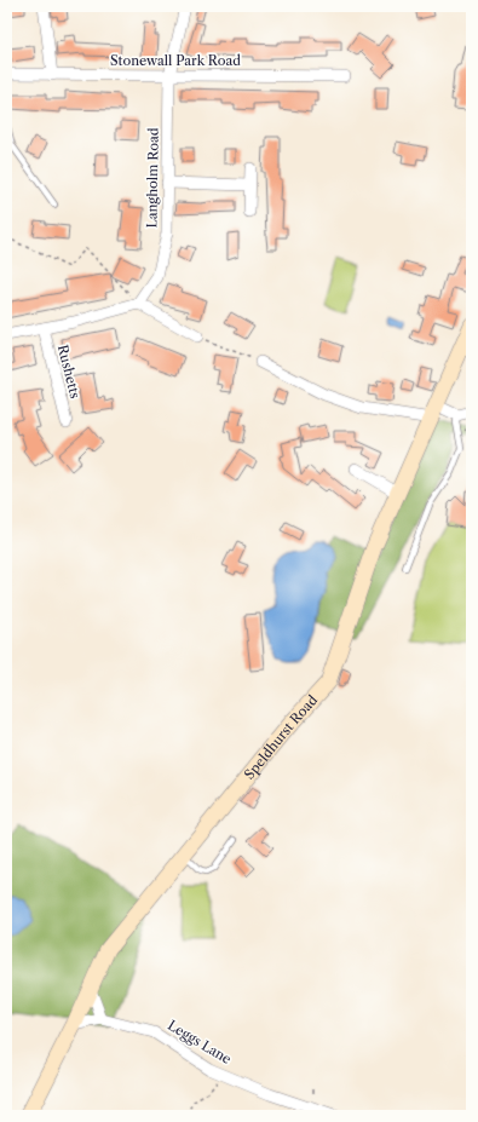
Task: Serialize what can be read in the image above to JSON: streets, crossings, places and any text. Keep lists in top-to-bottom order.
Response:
{
  "streets": {
    "street": [
      "Stonewall Park Road",
      "Langholm Road",
      "Rushetts",
      "Speldhurst Road",
      "Leggs Lane"
    ]
  },
  "crossings": [
    ["Stonewall Park Road", "Langholm Road"],
    ["Speldhurst Road", "Leggs Lane"]
  ]
}
